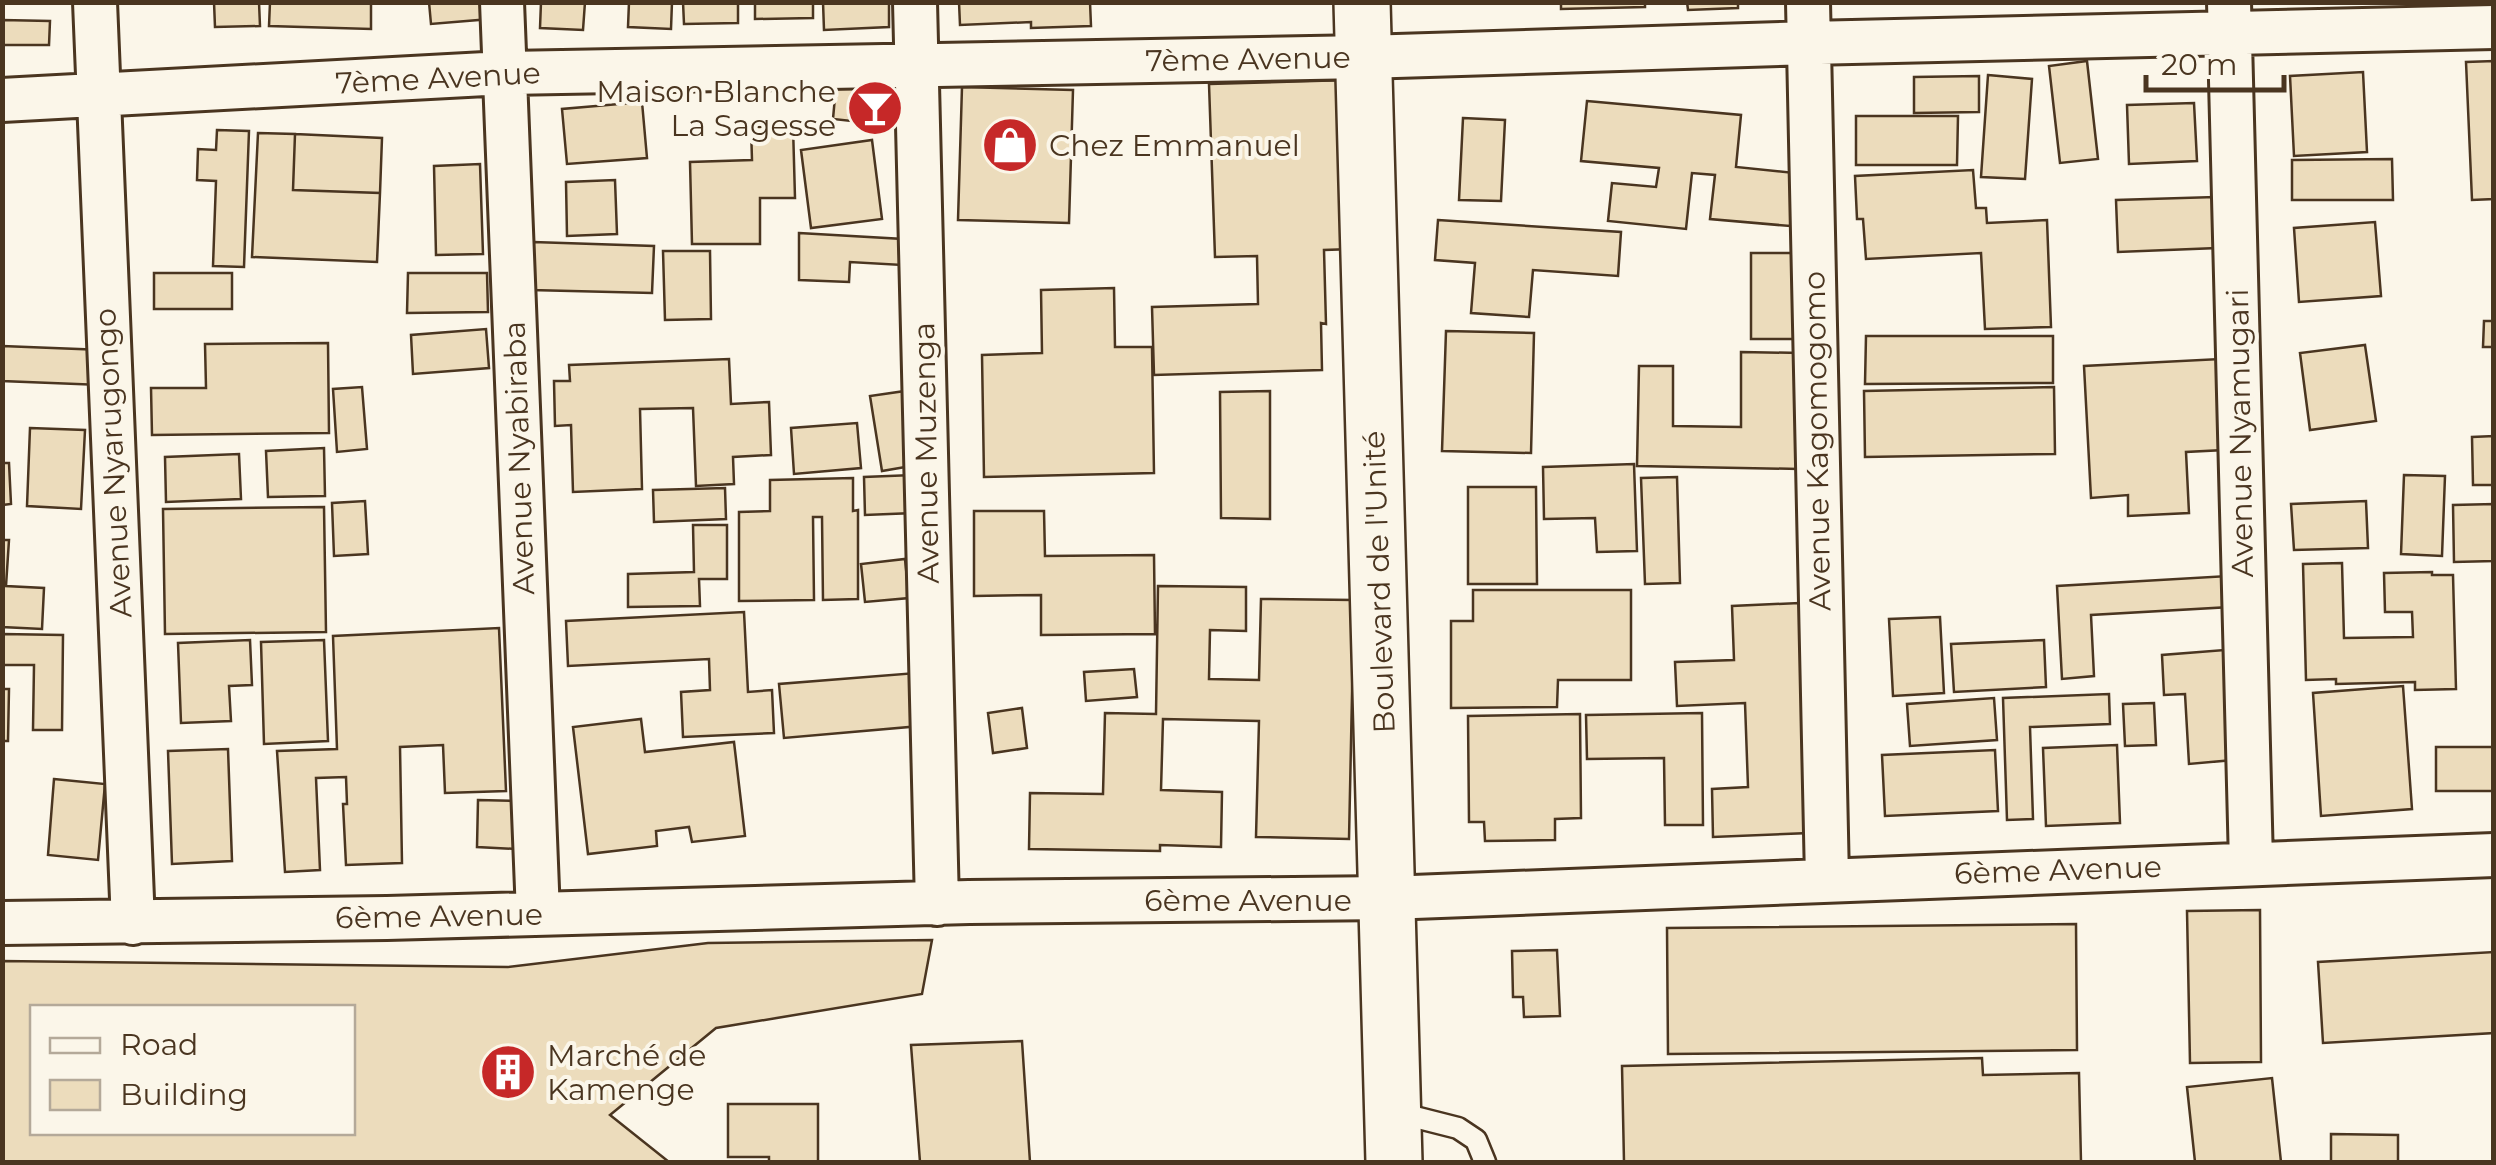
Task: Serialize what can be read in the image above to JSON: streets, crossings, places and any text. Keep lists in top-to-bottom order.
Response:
{
  "streets": {
    "street": [
      "7ème Avenue",
      "Avenue Nyamugari",
      "Avenue Kagomogomo",
      "Avenue Muzenga",
      "Avenue Nyabiraba",
      "Avenue Nyarugongo",
      "Boulevard de l'Unité",
      "6ème Avenue"
    ]
  },
  "crossings": [
    ["7ème Avenue", "Avenue Nyamugari"],
    ["7ème Avenue", "Avenue Kagomogomo"],
    ["7ème Avenue", "Avenue Muzenga"],
    ["7ème Avenue", "Avenue Nyabiraba"],
    ["7ème Avenue", "Avenue Nyarugongo"],
    ["7ème Avenue", "Boulevard de l'Unité"],
    ["Avenue Nyamugari", "6ème Avenue"],
    ["Avenue Kagomogomo", "6ème Avenue"],
    ["Avenue Muzenga", "6ème Avenue"],
    ["Avenue Nyabiraba", "6ème Avenue"],
    ["Avenue Nyarugongo", "6ème Avenue"],
    ["Boulevard de l'Unité", "6ème Avenue"]
  ],
  "places": {
    "bar": ["Maison Blanche La Sagesse"],
    "shop": ["Chez Emmanuel"],
    "building": ["Marché de Kamenge"]
  },
  "legend": ["Road", "Building"],
  "scale_bar": "20 m"
}
